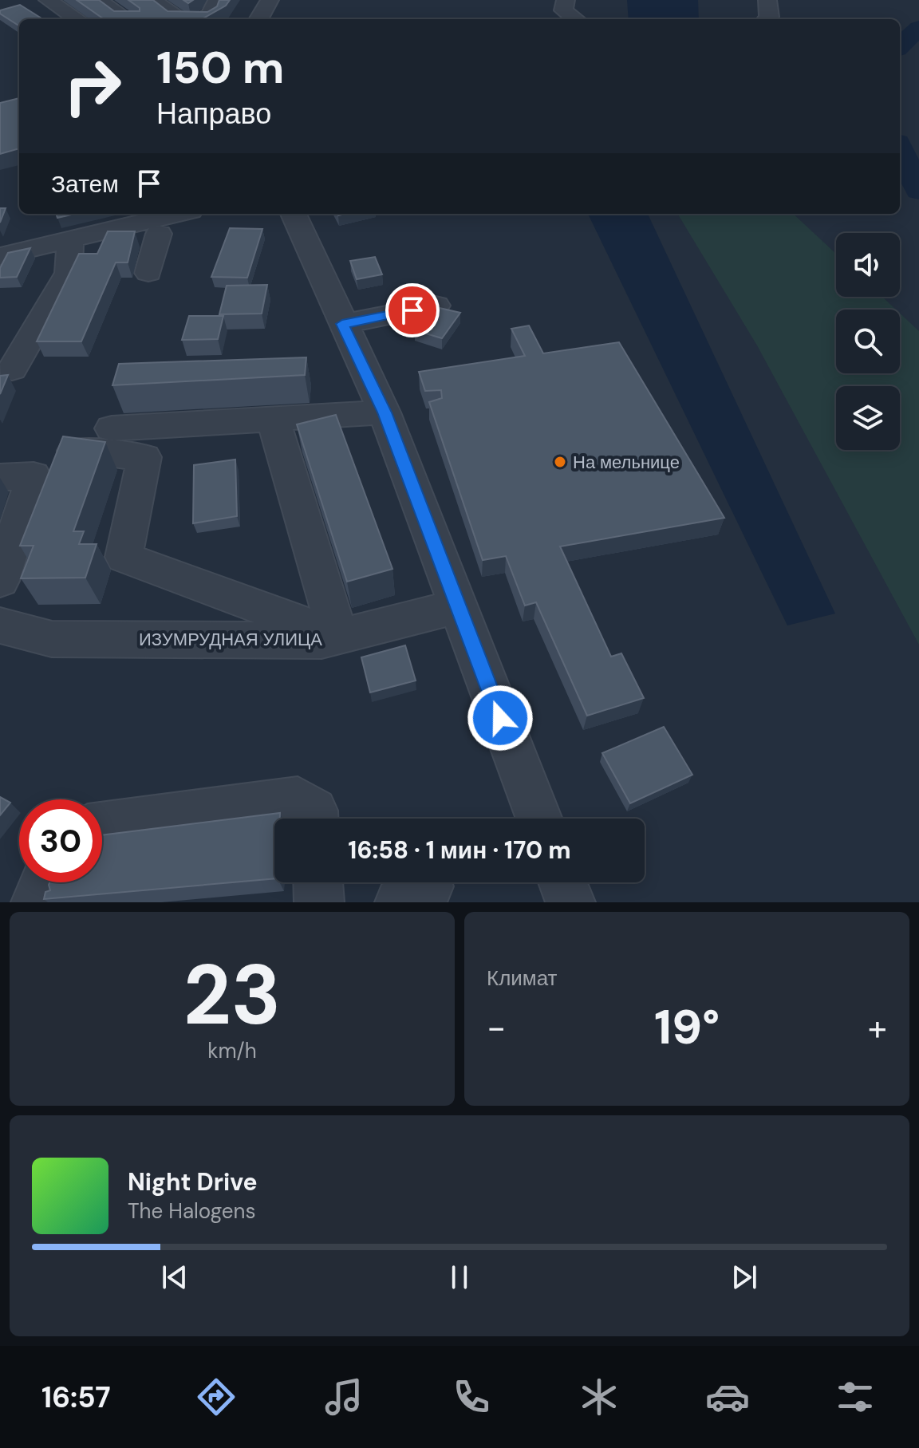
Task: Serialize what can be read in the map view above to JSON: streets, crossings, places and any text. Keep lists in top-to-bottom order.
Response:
{
  "streets": {
    "street": ["ИЗУМРУДНАЯ УЛИЦА"]
  },
  "places": ["На мельнице"],
  "page": {
    "turn": ["150 m", "Направо"],
    "then": "Затем",
    "limit": "30",
    "trip": "16:58 · 1 мин · 170 m",
    "tile": [
      ["23", "km/h"],
      "Климат"
    ],
    "heat": ["−", "19°", "+"],
    "song": ["Night Drive", "The Halogens"],
    "tabs": "16:57"
  }
}
